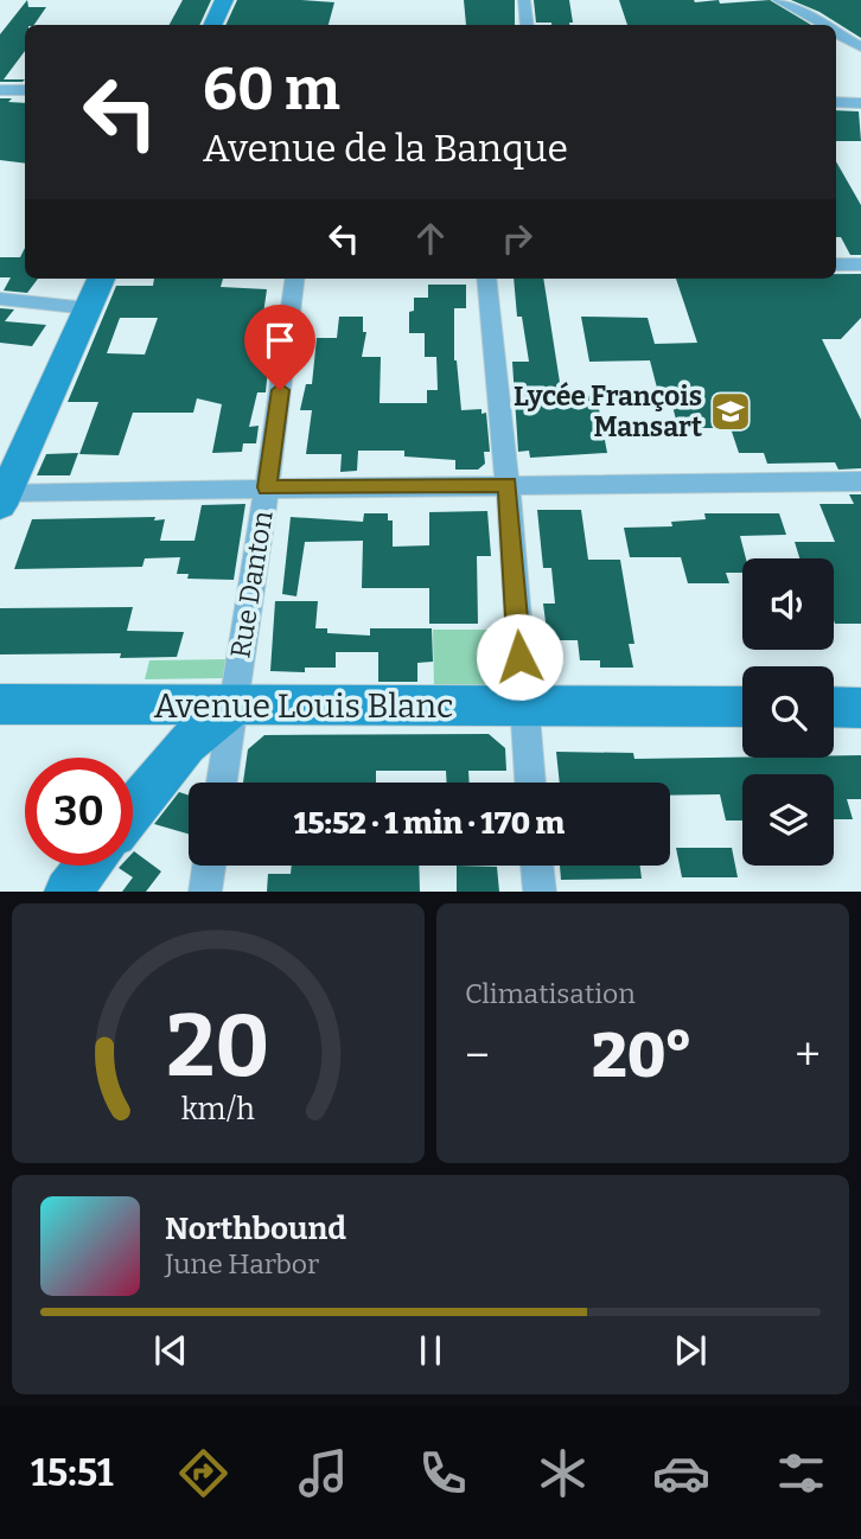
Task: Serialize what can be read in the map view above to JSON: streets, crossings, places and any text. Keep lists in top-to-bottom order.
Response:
{
  "streets": {
    "main road": ["Avenue Louis Blanc"],
    "street": ["Rue Danton"]
  },
  "crossings": [
    ["Rue Danton", "Avenue Louis Blanc"]
  ],
  "places": {
    "school or university": ["Lycée François Mansart"]
  },
  "page": {
    "turn": ["60 m", "Avenue de la Banque"],
    "limit": "30",
    "trip": "15:52 · 1 min · 170 m",
    "tile": "Climatisation",
    "heat": ["−", "20°", "+"],
    "song": ["Northbound", "June Harbor"],
    "tabs": "15:51",
    "gauge": ["20", "km/h"]
  }
}
